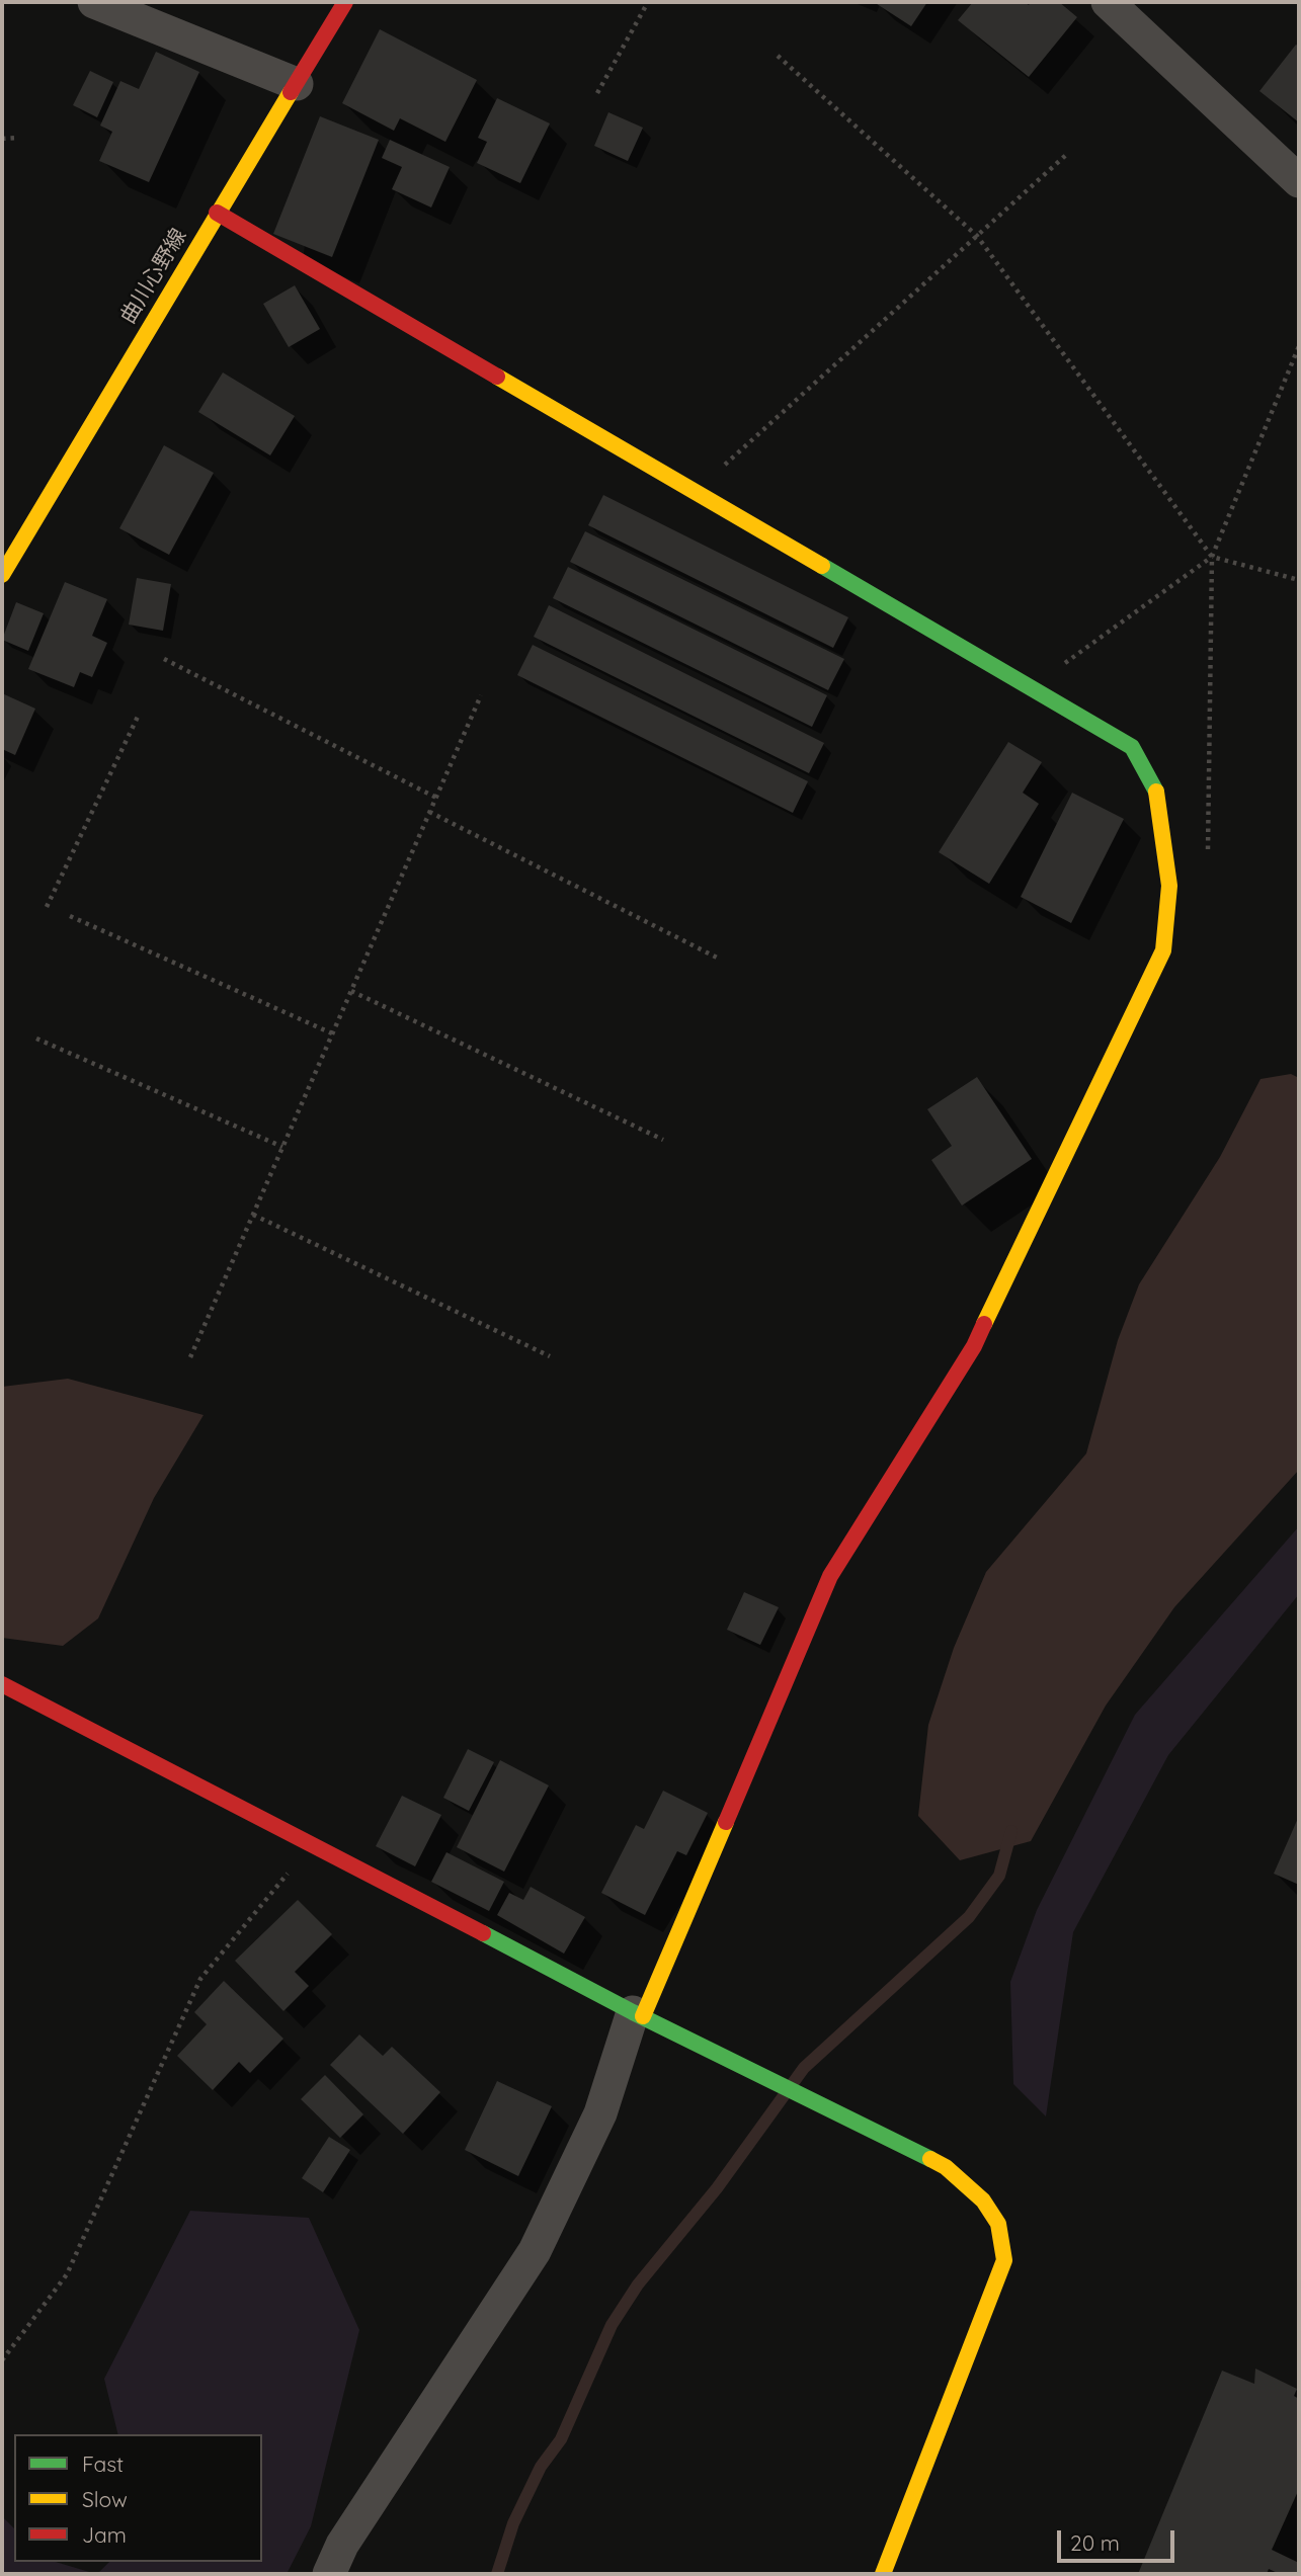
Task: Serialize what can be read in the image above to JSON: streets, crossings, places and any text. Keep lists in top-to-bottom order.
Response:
{
  "streets": {
    "street": ["曲川心野線"]
  },
  "legend": ["Fast", "Slow", "Jam"],
  "scale_bar": "20 m"
}
